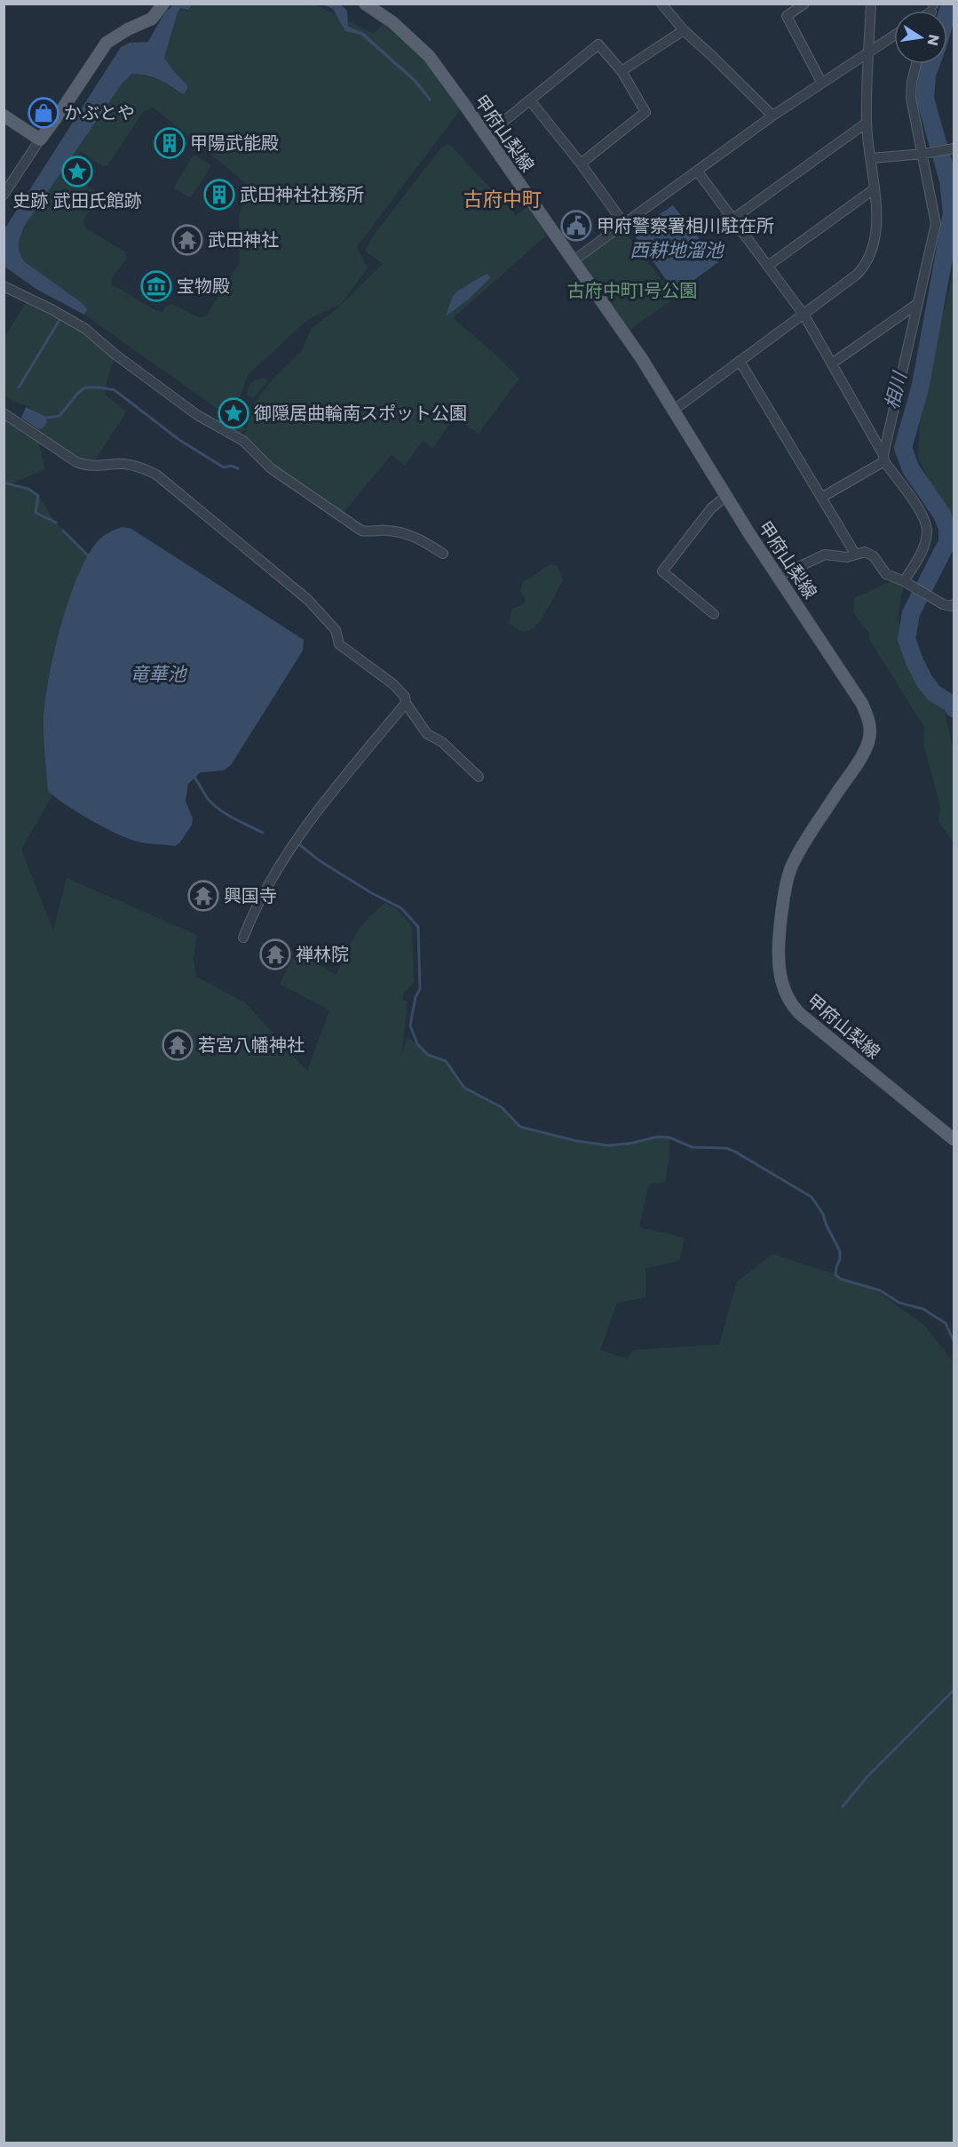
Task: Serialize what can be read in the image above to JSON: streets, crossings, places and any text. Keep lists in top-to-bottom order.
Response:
{
  "streets": {
    "main road": ["甲府山梨線"]
  },
  "districts": ["古府中町"],
  "water": ["西耕地溜池", "相川", "竜華池"],
  "parks": ["古府中町1号公園"],
  "places": {
    "shop": ["かぶとや"],
    "building": ["甲陽武能殿", "武田神社社務所"],
    "place": ["史跡 武田氏館跡", "御隠居曲輪南スポット公園"],
    "public building": ["甲府警察署相川駐在所"],
    "temple": [
      "武田神社",
      "興国寺",
      "禅林院",
      "若宮八幡神社"
    ],
    "museum": ["宝物殿"]
  },
  "north": "right"
}
